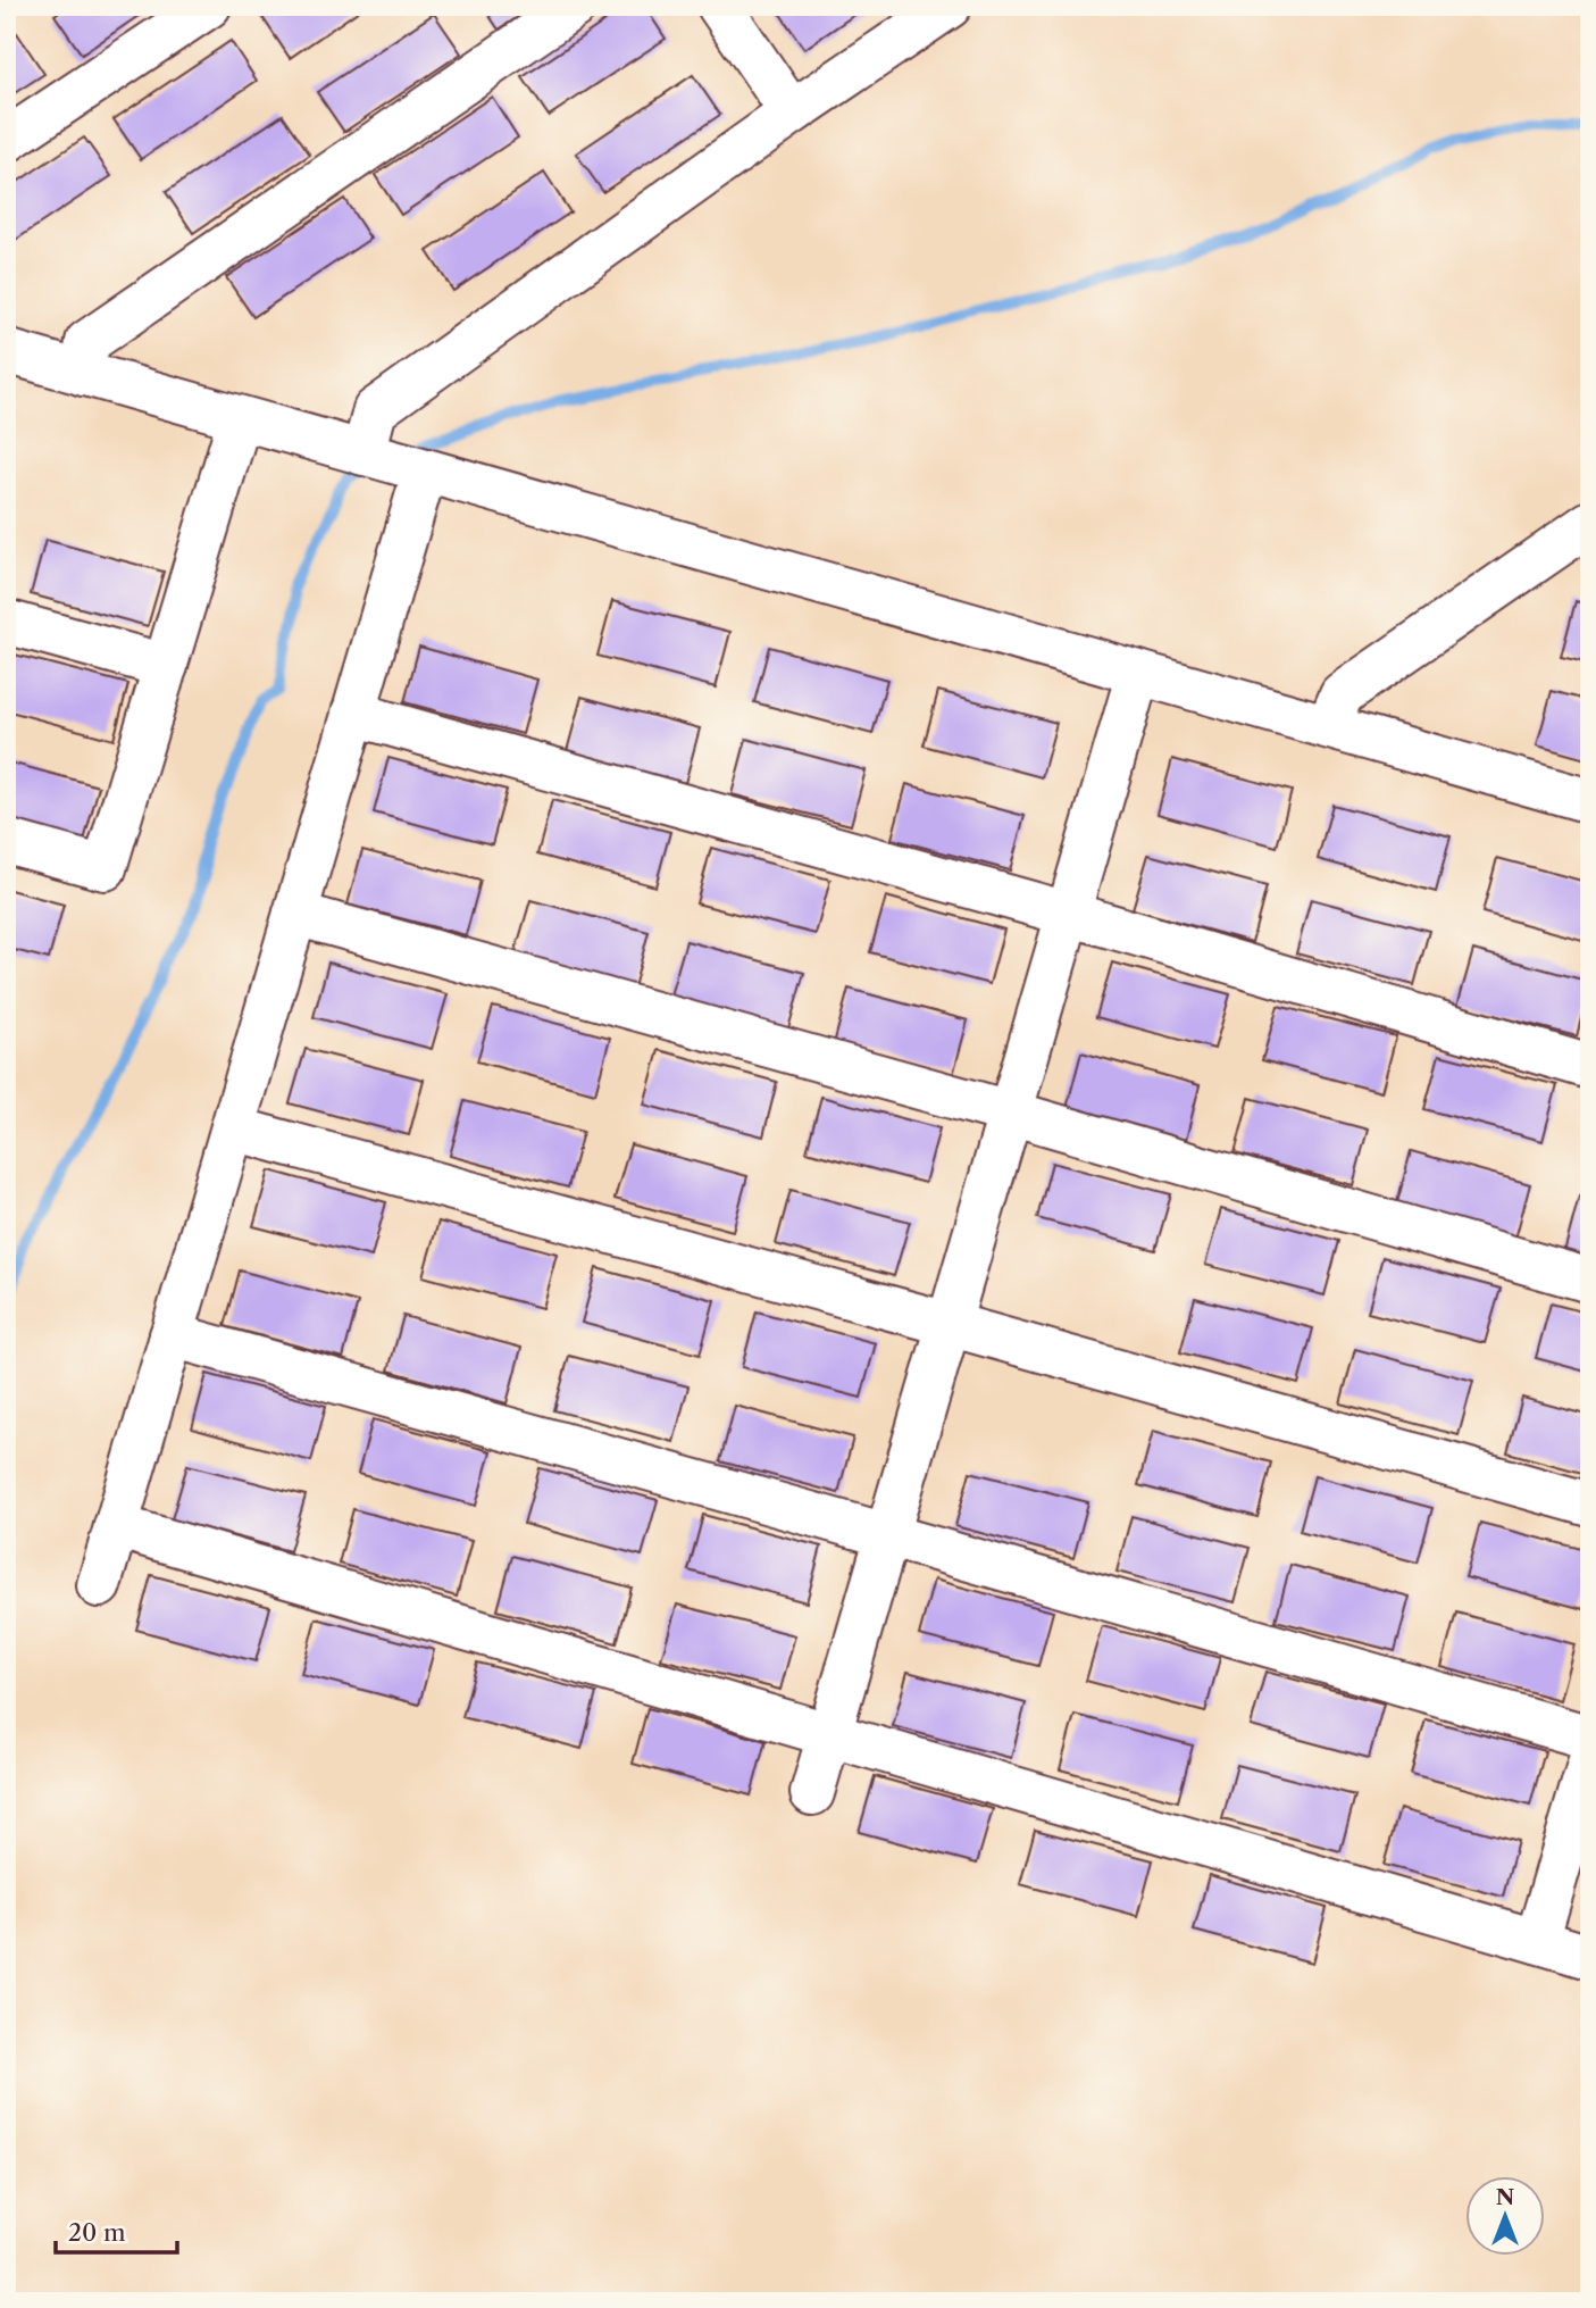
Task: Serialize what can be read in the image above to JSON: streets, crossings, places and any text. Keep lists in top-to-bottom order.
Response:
{
  "scale_bar": "20 m",
  "north": "top"
}
